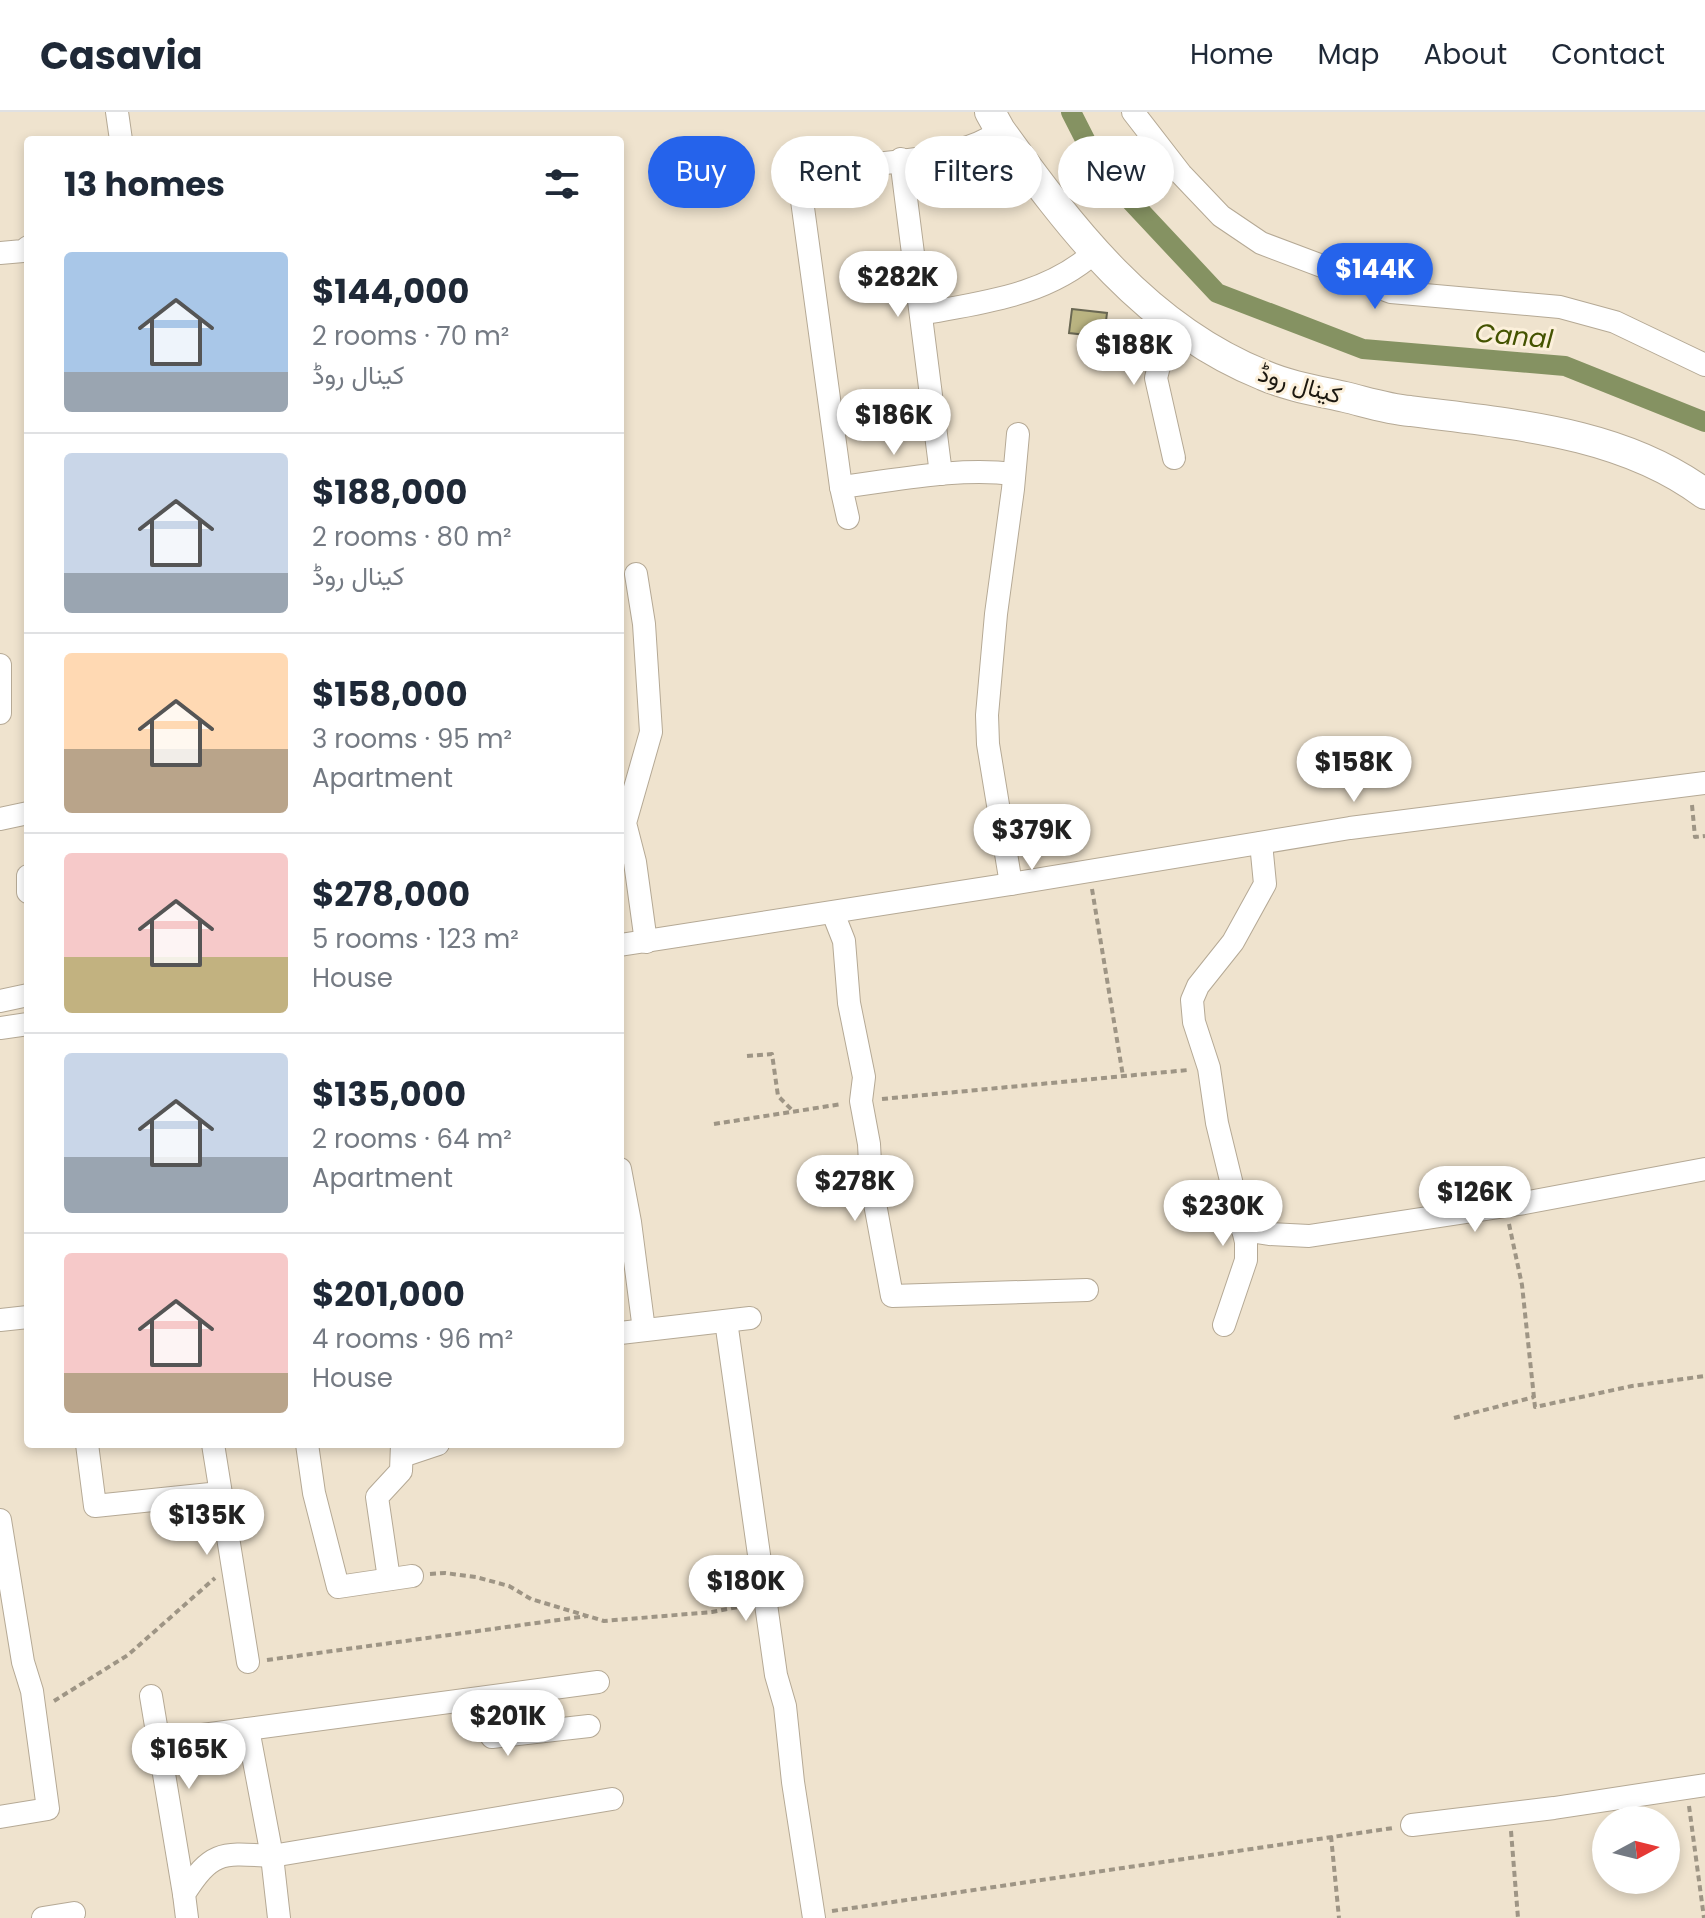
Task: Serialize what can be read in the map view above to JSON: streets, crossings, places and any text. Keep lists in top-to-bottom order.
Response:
{
  "streets": {
    "street": ["کینال روڈ"]
  },
  "water": ["Canal"],
  "north": "right",
  "page": {
    "header": "Casavia",
    "nav": [
      "Home",
      "Map",
      "About",
      "Contact"
    ],
    "chip": [
      "Buy",
      "Rent",
      "Filters",
      "New"
    ],
    "heading": "13 homes",
    "list": [
      {
        "name": "$144,000",
        "note": "2 rooms · 70 m² · کینال روڈ"
      },
      {
        "name": "$188,000",
        "note": "2 rooms · 80 m² · کینال روڈ"
      },
      {
        "name": "$158,000",
        "note": "3 rooms · 95 m² · Apartment"
      },
      {
        "name": "$278,000",
        "note": "5 rooms · 123 m² · House"
      },
      {
        "name": "$135,000",
        "note": "2 rooms · 64 m² · Apartment"
      },
      {
        "name": "$201,000",
        "note": "4 rooms · 96 m² · House"
      }
    ],
    "price": [
      "$144K",
      "$282K",
      "$188K",
      "$186K",
      "$158K",
      "$379K",
      "$278K",
      "$126K",
      "$230K",
      "$135K",
      "$180K",
      "$201K",
      "$165K"
    ]
  }
}
